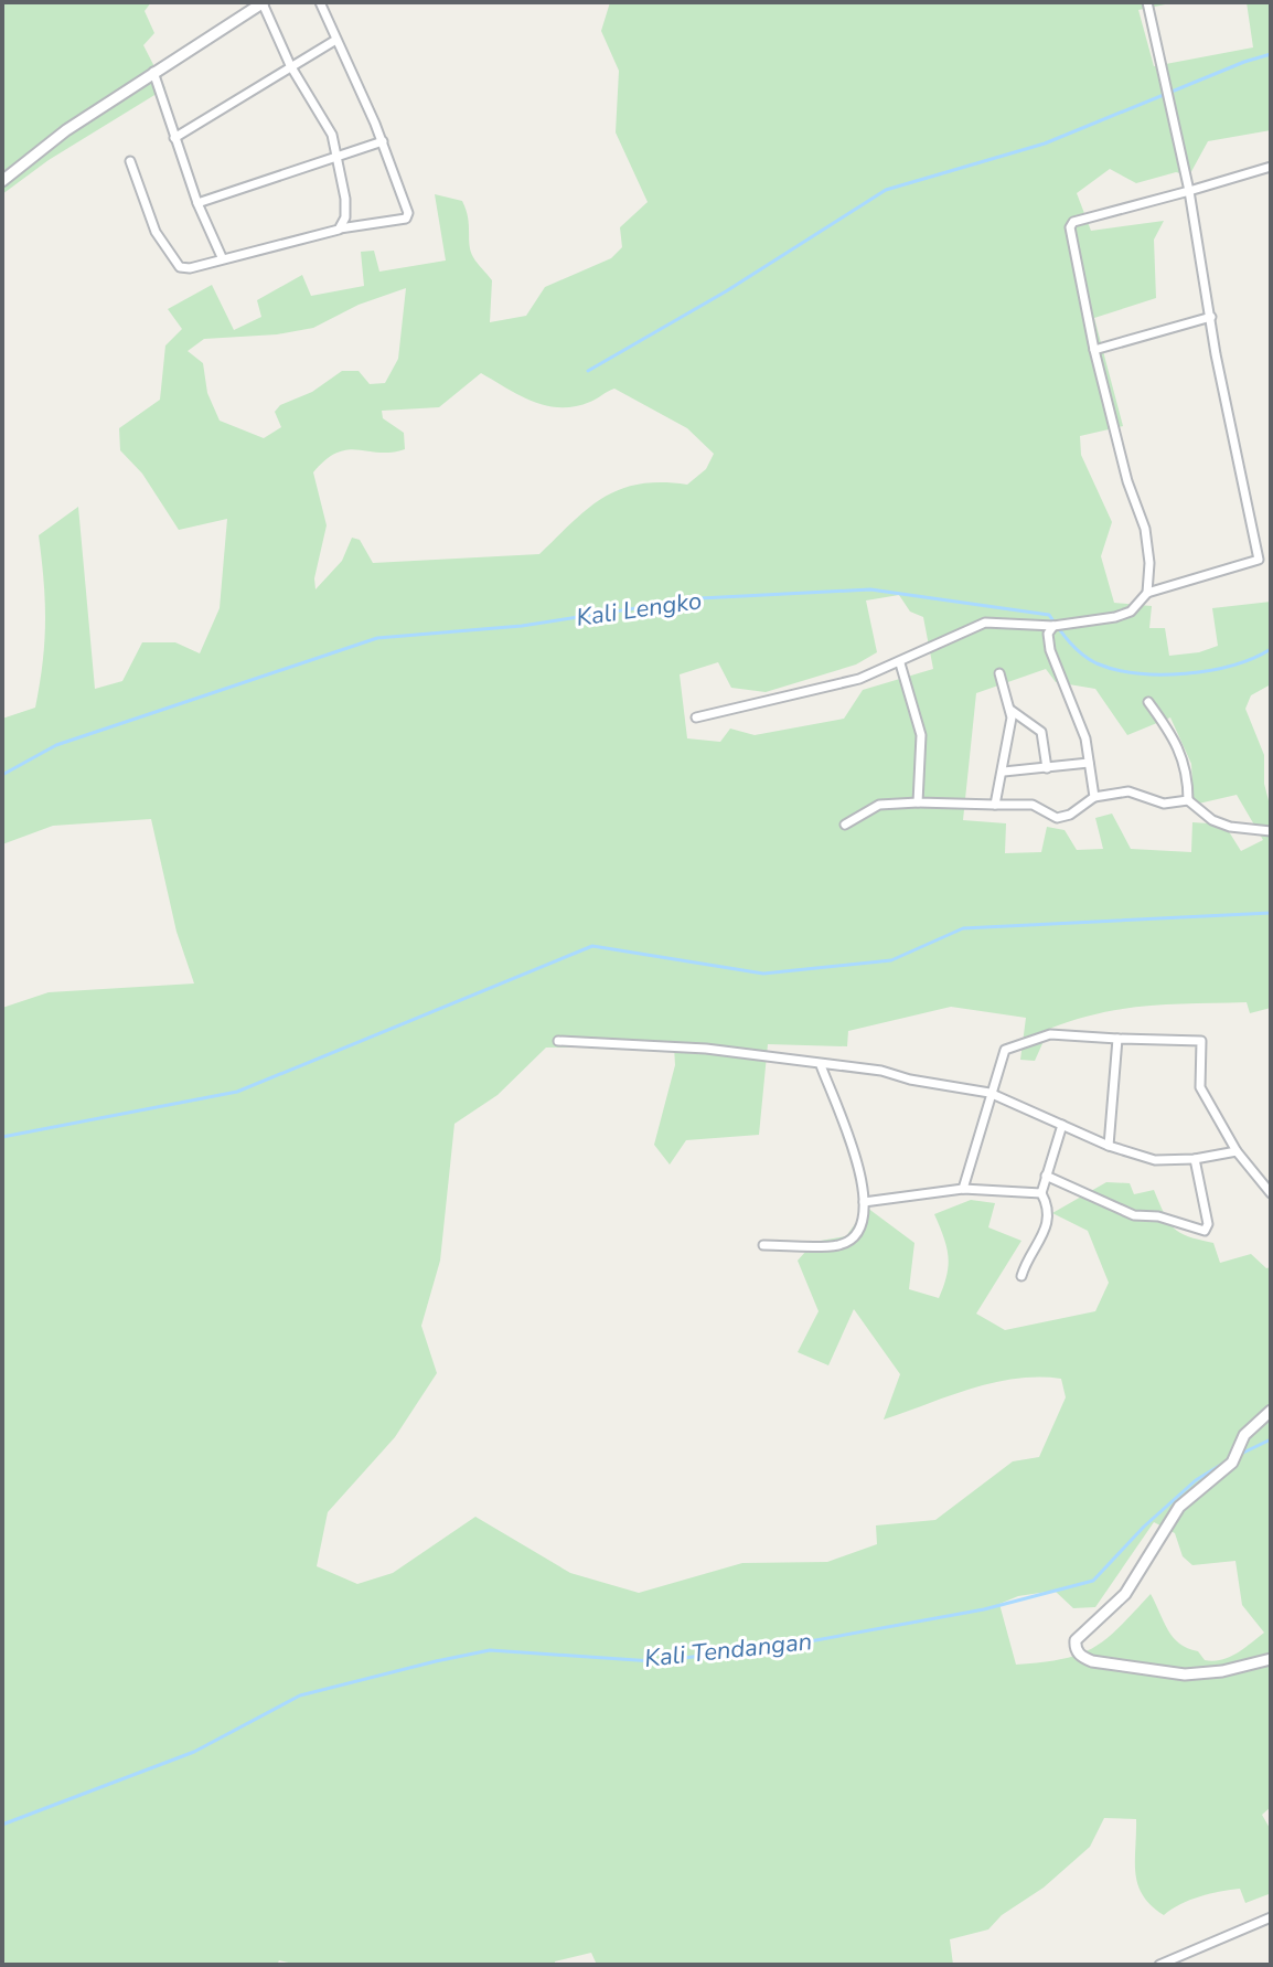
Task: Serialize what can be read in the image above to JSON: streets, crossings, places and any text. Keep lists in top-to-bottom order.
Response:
{
  "water": ["Kali Lengko", "Kali Tendangan"]
}
